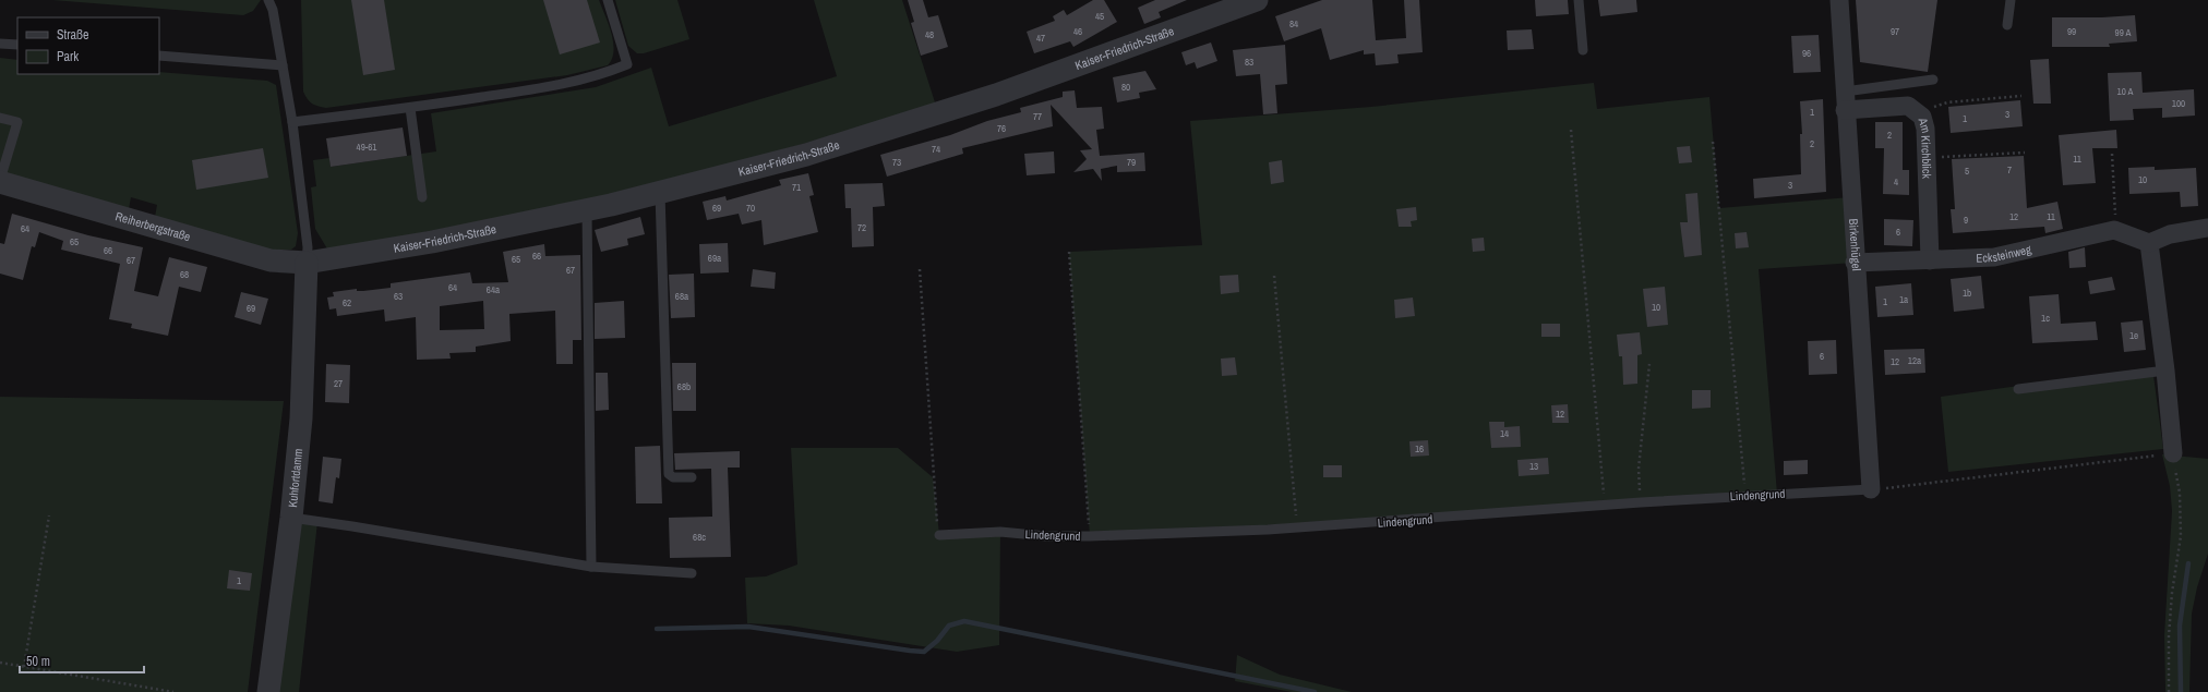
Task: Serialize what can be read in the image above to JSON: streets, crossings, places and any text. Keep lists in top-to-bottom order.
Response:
{
  "streets": {
    "street": [
      "Kaiser-Friedrich-Straße",
      "Am Kirchblick",
      "Reiherbergstraße",
      "Birkenhügel",
      "Ecksteinweg",
      "Kuhfortdamm"
    ],
    "lane": ["Lindengrund"]
  },
  "crossings": [
    ["Kaiser-Friedrich-Straße", "Reiherbergstraße"],
    ["Kaiser-Friedrich-Straße", "Kuhfortdamm"],
    ["Am Kirchblick", "Birkenhügel"],
    ["Am Kirchblick", "Ecksteinweg"],
    ["Reiherbergstraße", "Kuhfortdamm"],
    ["Birkenhügel", "Ecksteinweg"],
    ["Birkenhügel", "Lindengrund"]
  ],
  "house_numbers": [
    "45",
    "84",
    "46",
    "97",
    "99",
    "99 A",
    "48",
    "47",
    "96",
    "83",
    "80",
    "10 A",
    "100",
    "1",
    "3",
    "77",
    "1",
    "76",
    "2",
    "2",
    "49-61",
    "74",
    "11",
    "73",
    "79",
    "7",
    "5",
    "10",
    "4",
    "3",
    "71",
    "69",
    "70",
    "12",
    "11",
    "9",
    "72",
    "64",
    "6",
    "65",
    "66",
    "66",
    "69a",
    "65",
    "67",
    "67",
    "68",
    "64",
    "64a",
    "1b",
    "63",
    "68a",
    "1a",
    "1",
    "62",
    "10",
    "69",
    "1c",
    "1e",
    "6",
    "12a",
    "12",
    "27",
    "68b",
    "12",
    "14",
    "16",
    "13",
    "68c",
    "1"
  ],
  "legend": ["Straße", "Park"],
  "scale_bar": "50 m"
}
